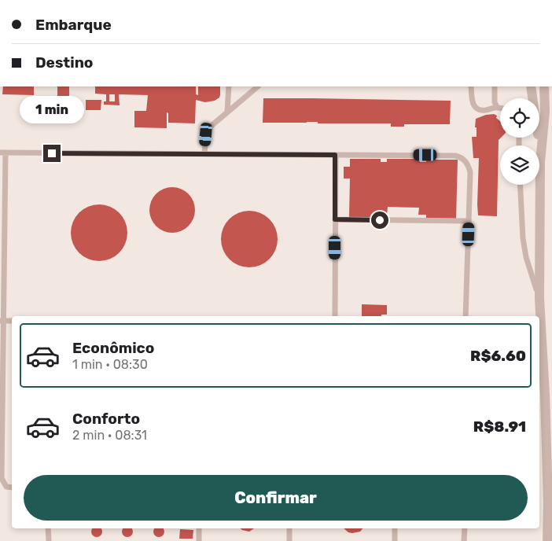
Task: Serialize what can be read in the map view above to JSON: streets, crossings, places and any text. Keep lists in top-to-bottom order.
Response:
{
  "page": {
    "banner": ["Embarque", "Destino"],
    "bubble": "1 min",
    "list": [
      {
        "name": "Econômico",
        "note": "1 min · 08:30",
        "value": "R$6.60"
      },
      {
        "name": "Conforto",
        "note": "2 min · 08:31",
        "value": "R$8.91"
      }
    ],
    "buttons": "Confirmar"
  }
}
